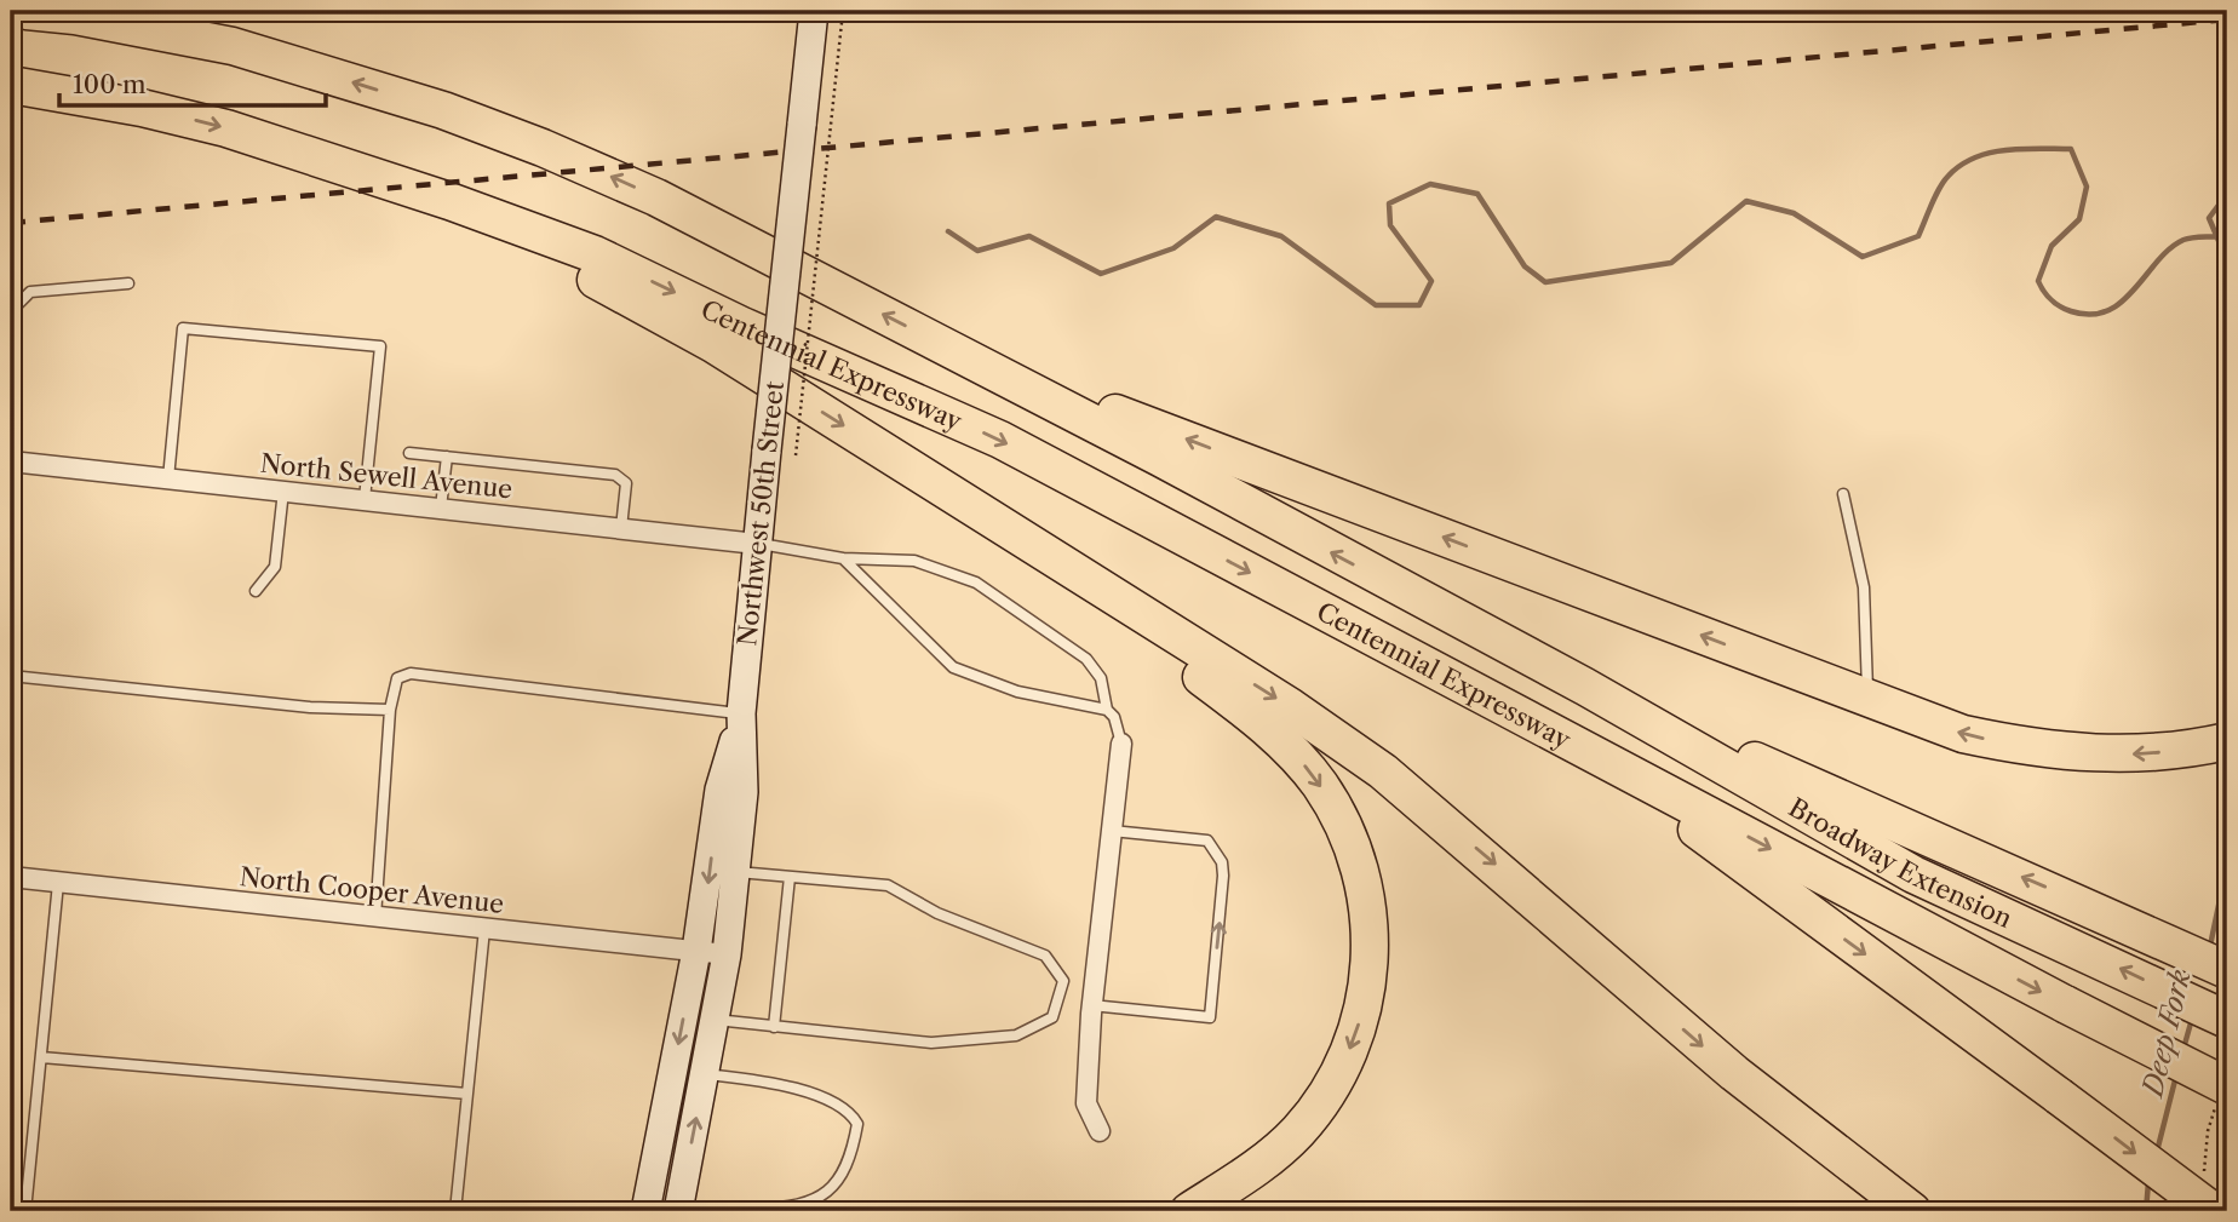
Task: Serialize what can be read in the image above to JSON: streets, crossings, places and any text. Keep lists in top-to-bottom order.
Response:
{
  "streets": {
    "highway": ["Centennial Expressway", "Broadway Extension"],
    "main road": ["Northwest 50th Street"],
    "street": ["North Sewell Avenue", "North Cooper Avenue"]
  },
  "crossings": [
    ["Centennial Expressway", "Broadway Extension"],
    ["North Sewell Avenue", "Northwest 50th Street"],
    ["Northwest 50th Street", "North Cooper Avenue"]
  ],
  "water": ["Deep Fork"],
  "scale_bar": "100 m"
}
